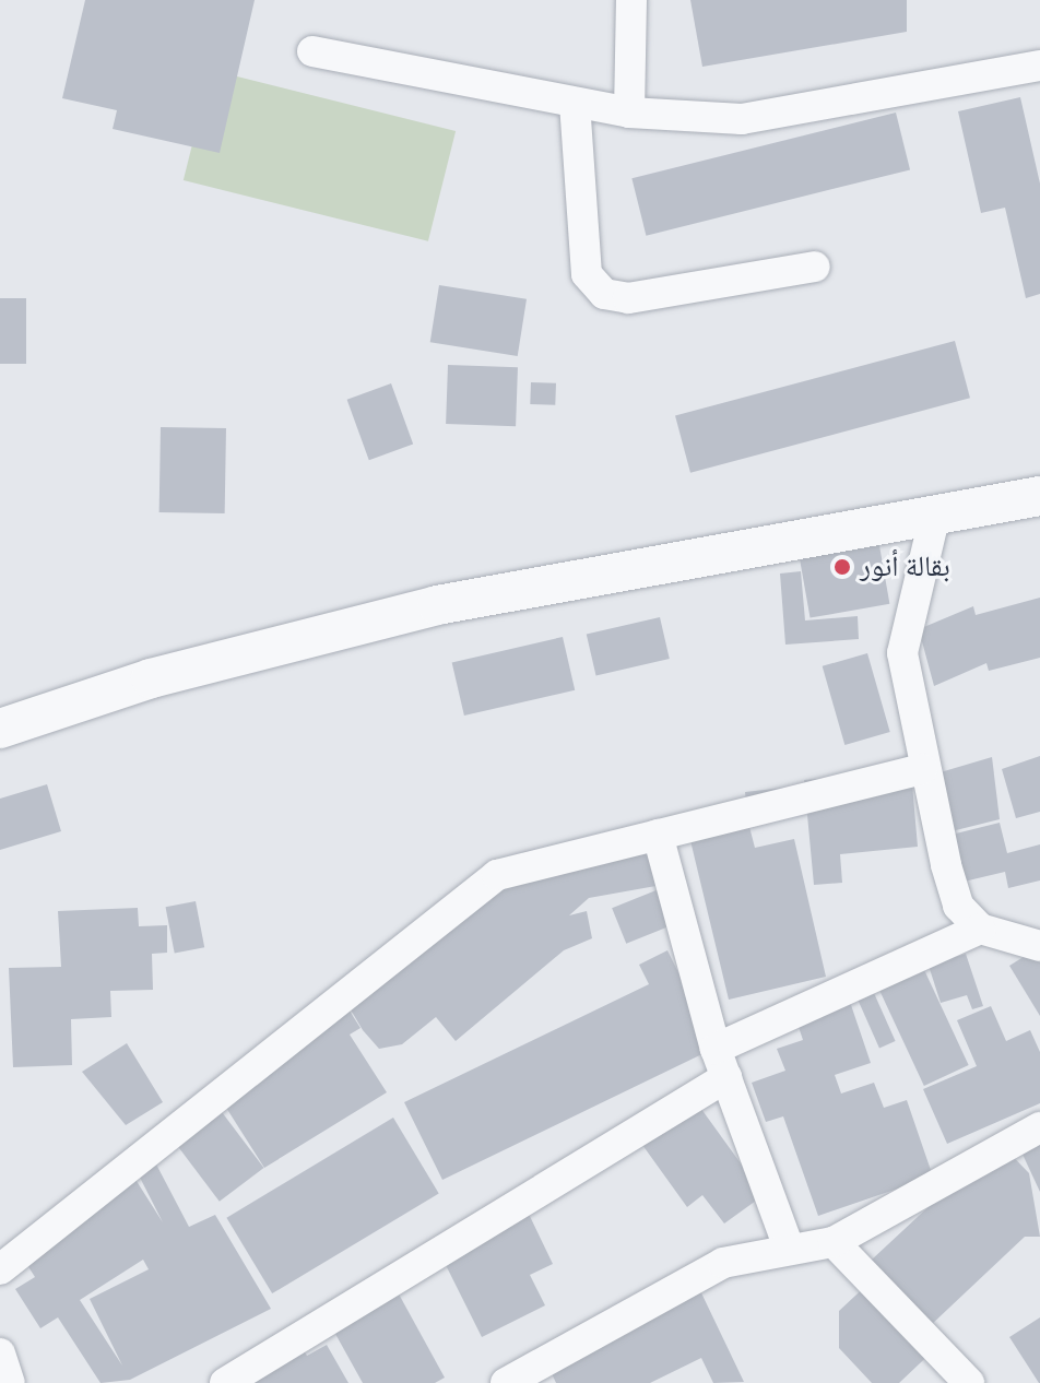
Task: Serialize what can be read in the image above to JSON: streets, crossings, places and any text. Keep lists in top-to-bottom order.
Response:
{
  "places": ["بقالة أنور"]
}
